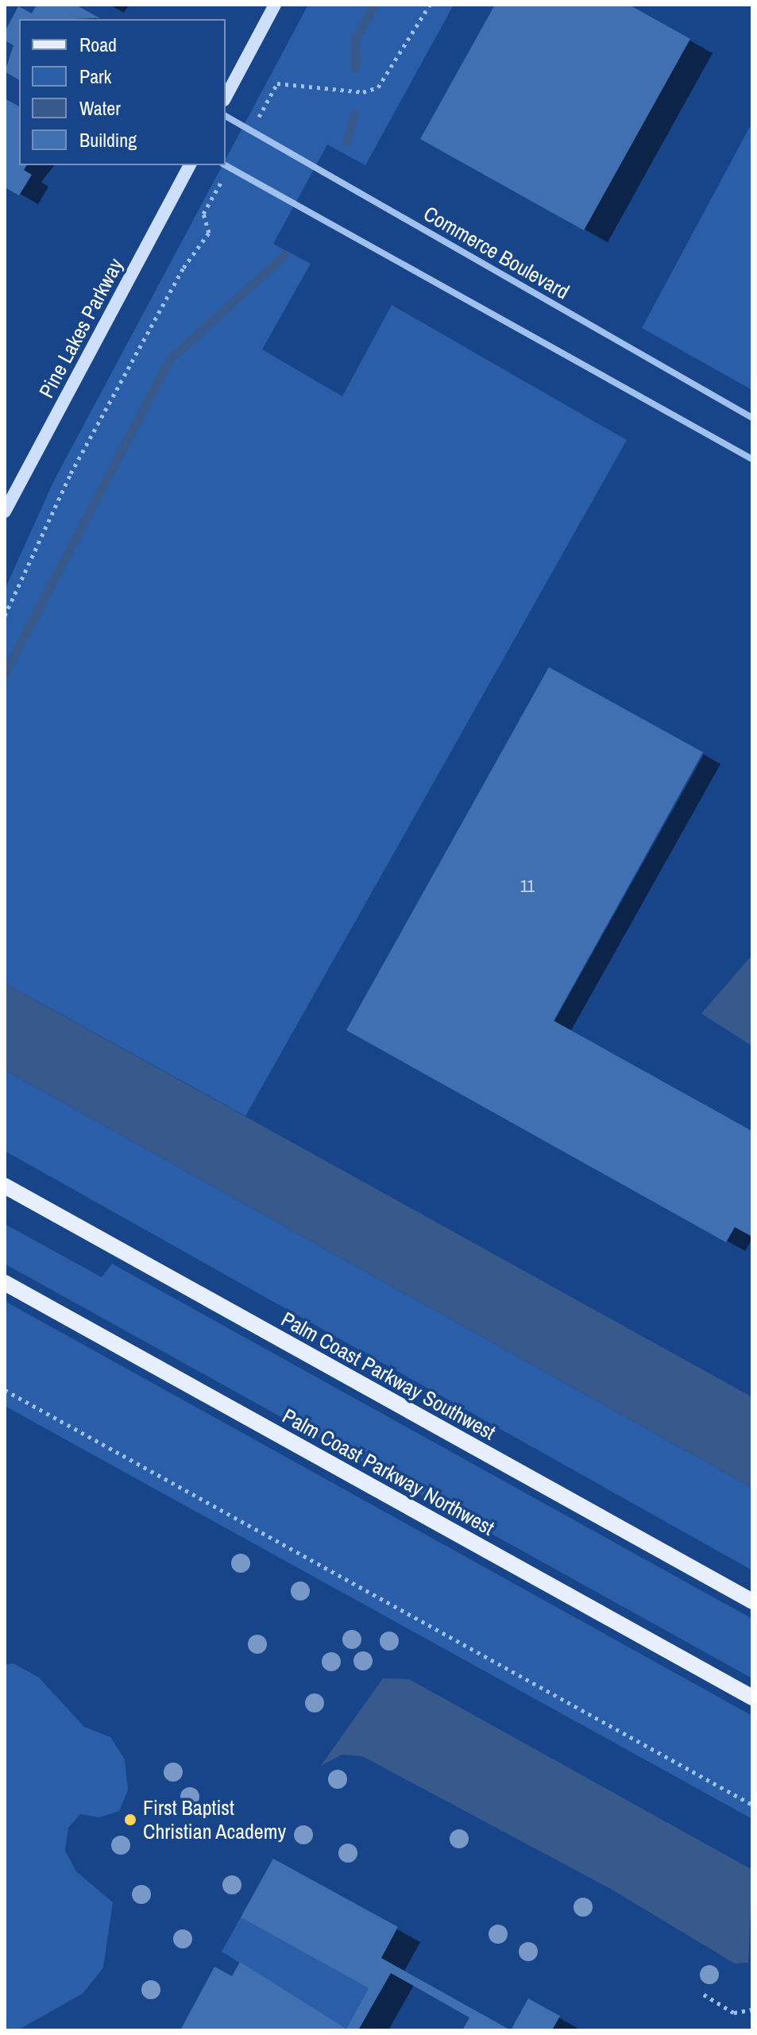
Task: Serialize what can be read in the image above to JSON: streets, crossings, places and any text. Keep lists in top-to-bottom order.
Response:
{
  "streets": {
    "main road": ["Palm Coast Parkway Southwest", "Palm Coast Parkway Northwest"],
    "street": ["Commerce Boulevard", "Pine Lakes Parkway"]
  },
  "places": ["First Baptist Christian Academy"],
  "house_numbers": ["11"],
  "legend": [
    "Road",
    "Park",
    "Water",
    "Building"
  ]
}
